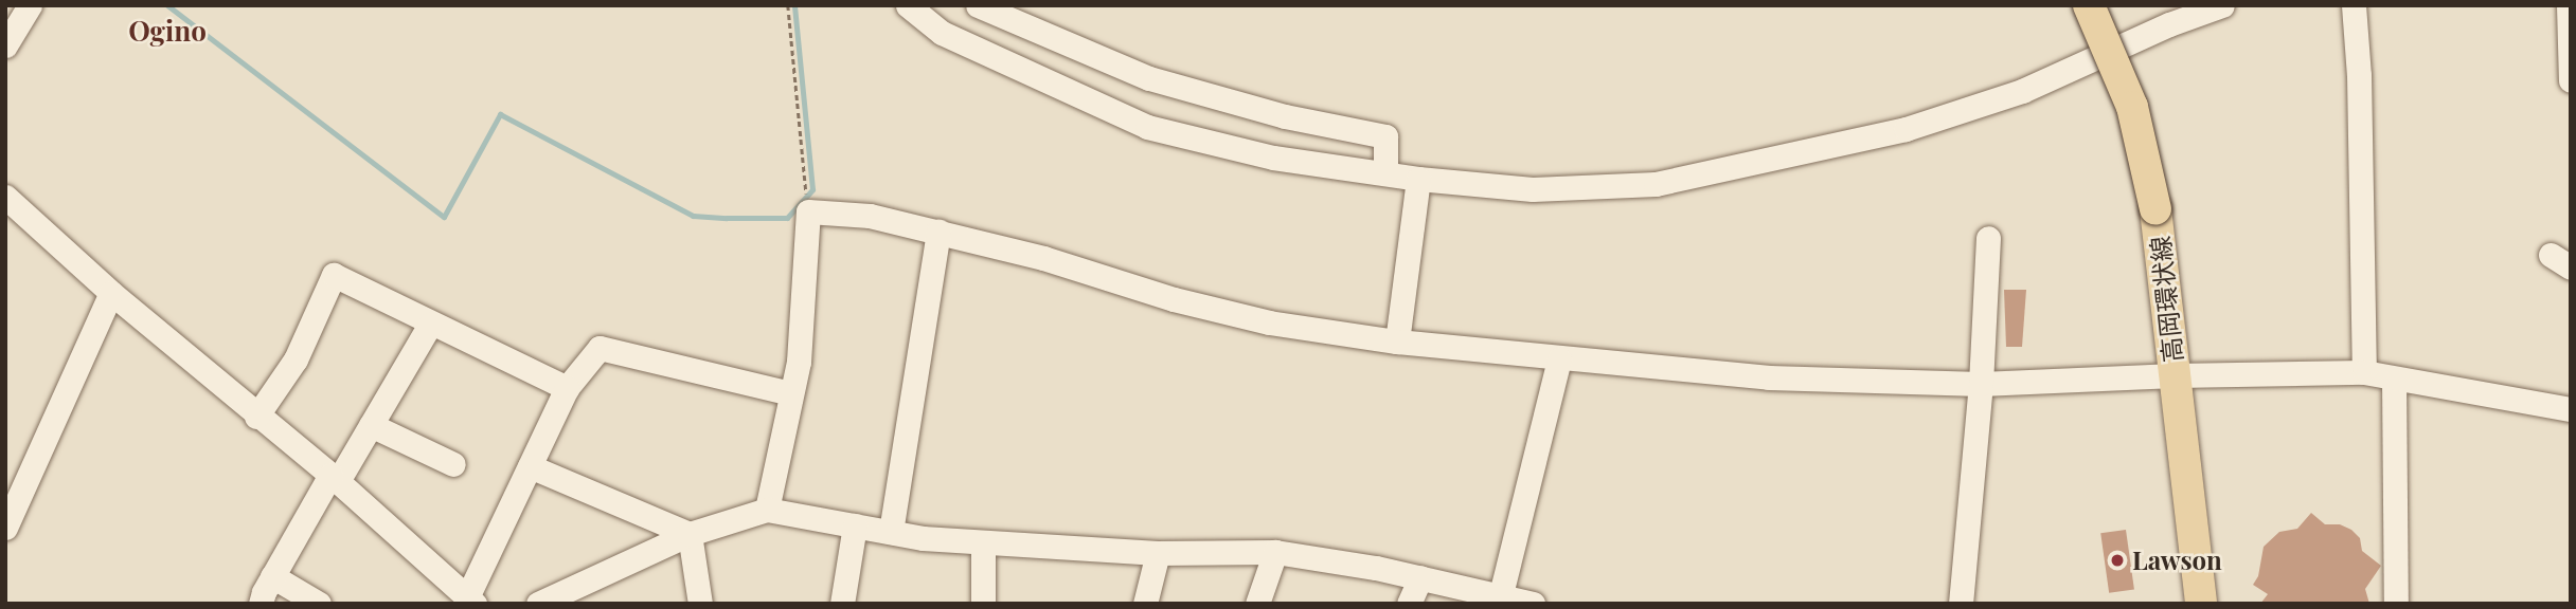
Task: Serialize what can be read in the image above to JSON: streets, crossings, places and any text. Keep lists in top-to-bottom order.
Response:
{
  "streets": {
    "main road": ["高岡環状線"]
  },
  "districts": ["Ogino"],
  "places": ["Lawson"]
}
